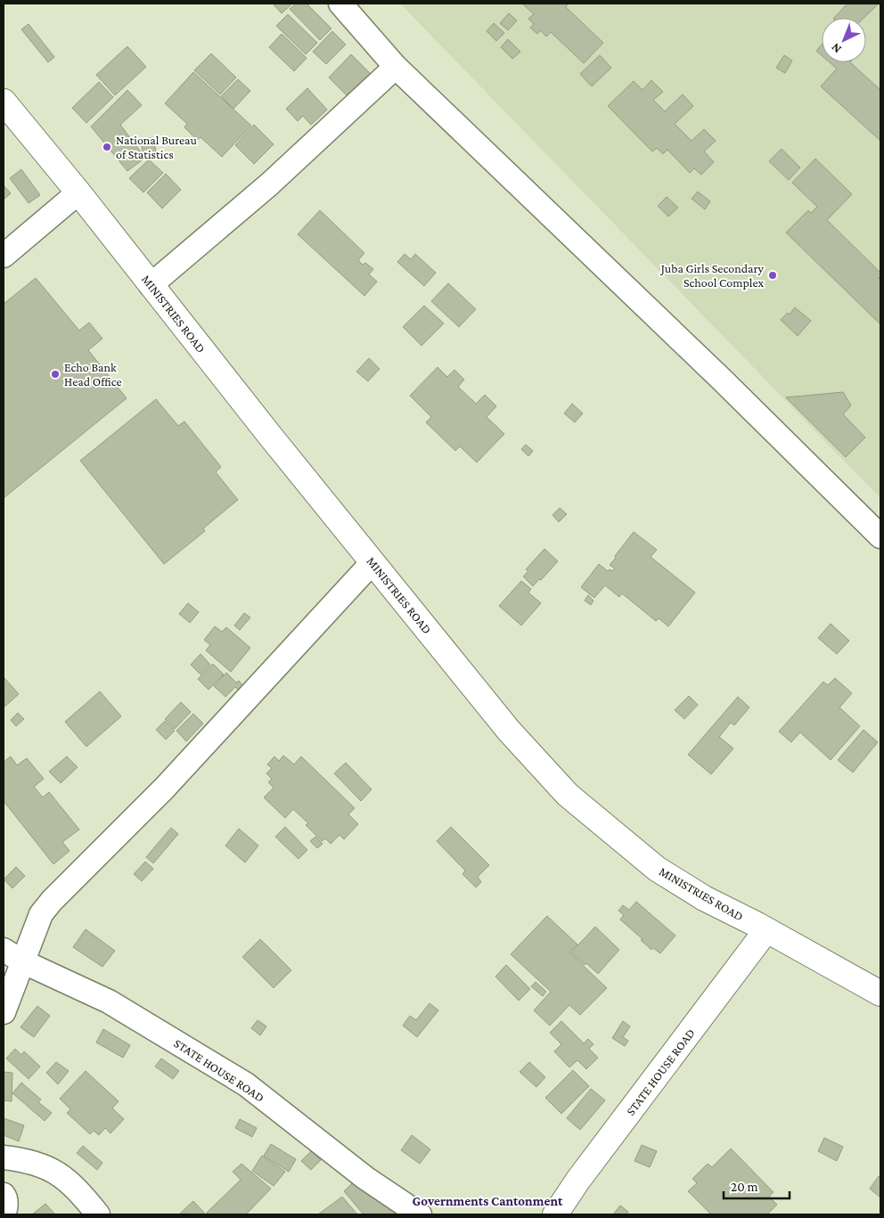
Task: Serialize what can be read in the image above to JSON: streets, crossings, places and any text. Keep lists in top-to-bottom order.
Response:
{
  "streets": {
    "main road": ["MINISTRIES ROAD", "STATE HOUSE ROAD"]
  },
  "crossings": [
    ["MINISTRIES ROAD", "STATE HOUSE ROAD"]
  ],
  "districts": ["Governments Cantonment"],
  "places": ["National Bureau of Statistics", "Juba Girls Secondary School Complex", "Echo Bank Head Office"],
  "scale_bar": "20 m",
  "north": "bottom left"
}
